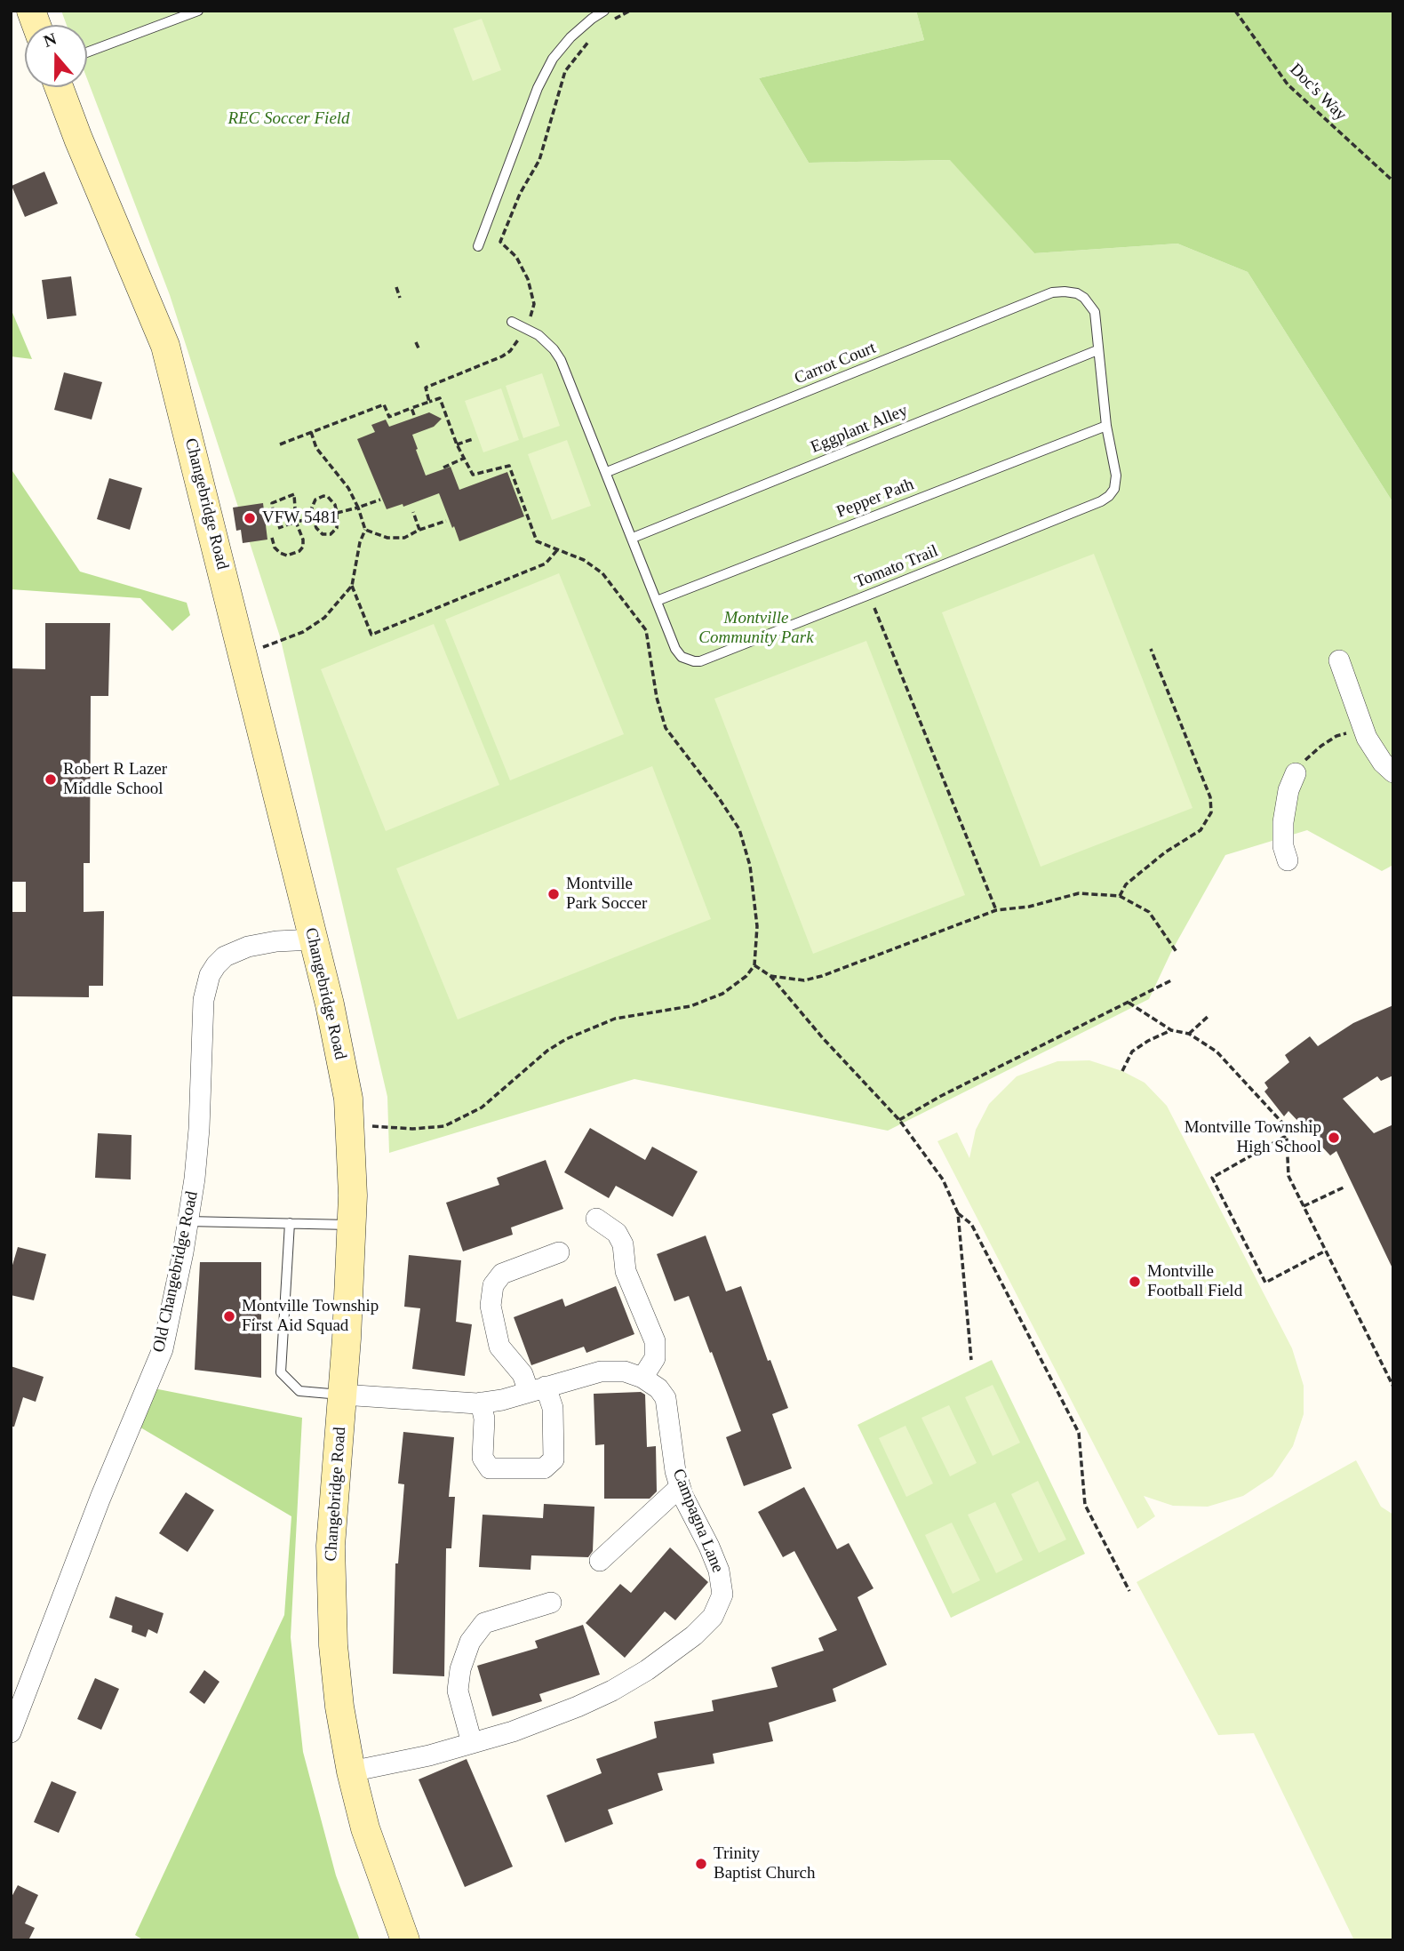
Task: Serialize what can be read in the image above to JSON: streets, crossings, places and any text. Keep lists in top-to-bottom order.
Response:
{
  "streets": {
    "main road": ["Changebridge Road"],
    "street": ["Old Changebridge Road", "Campagna Lane"],
    "lane": [
      "Carrot Court",
      "Eggplant Alley",
      "Pepper Path",
      "Tomato Trail"
    ],
    "path": ["Doc's Way"]
  },
  "crossings": [
    ["Carrot Court", "Eggplant Alley"],
    ["Pepper Path", "Tomato Trail"],
    ["Changebridge Road", "Old Changebridge Road"],
    ["Changebridge Road", "Campagna Lane"]
  ],
  "parks": ["REC Soccer Field", "Montville Community Park"],
  "places": [
    "VFW 5481",
    "Robert R Lazer Middle School",
    "Montville Park Soccer",
    "Montville Township High School",
    "Montville Football Field",
    "Montville Township First Aid Squad",
    "Trinity Baptist Church"
  ],
  "north": "top"
}
